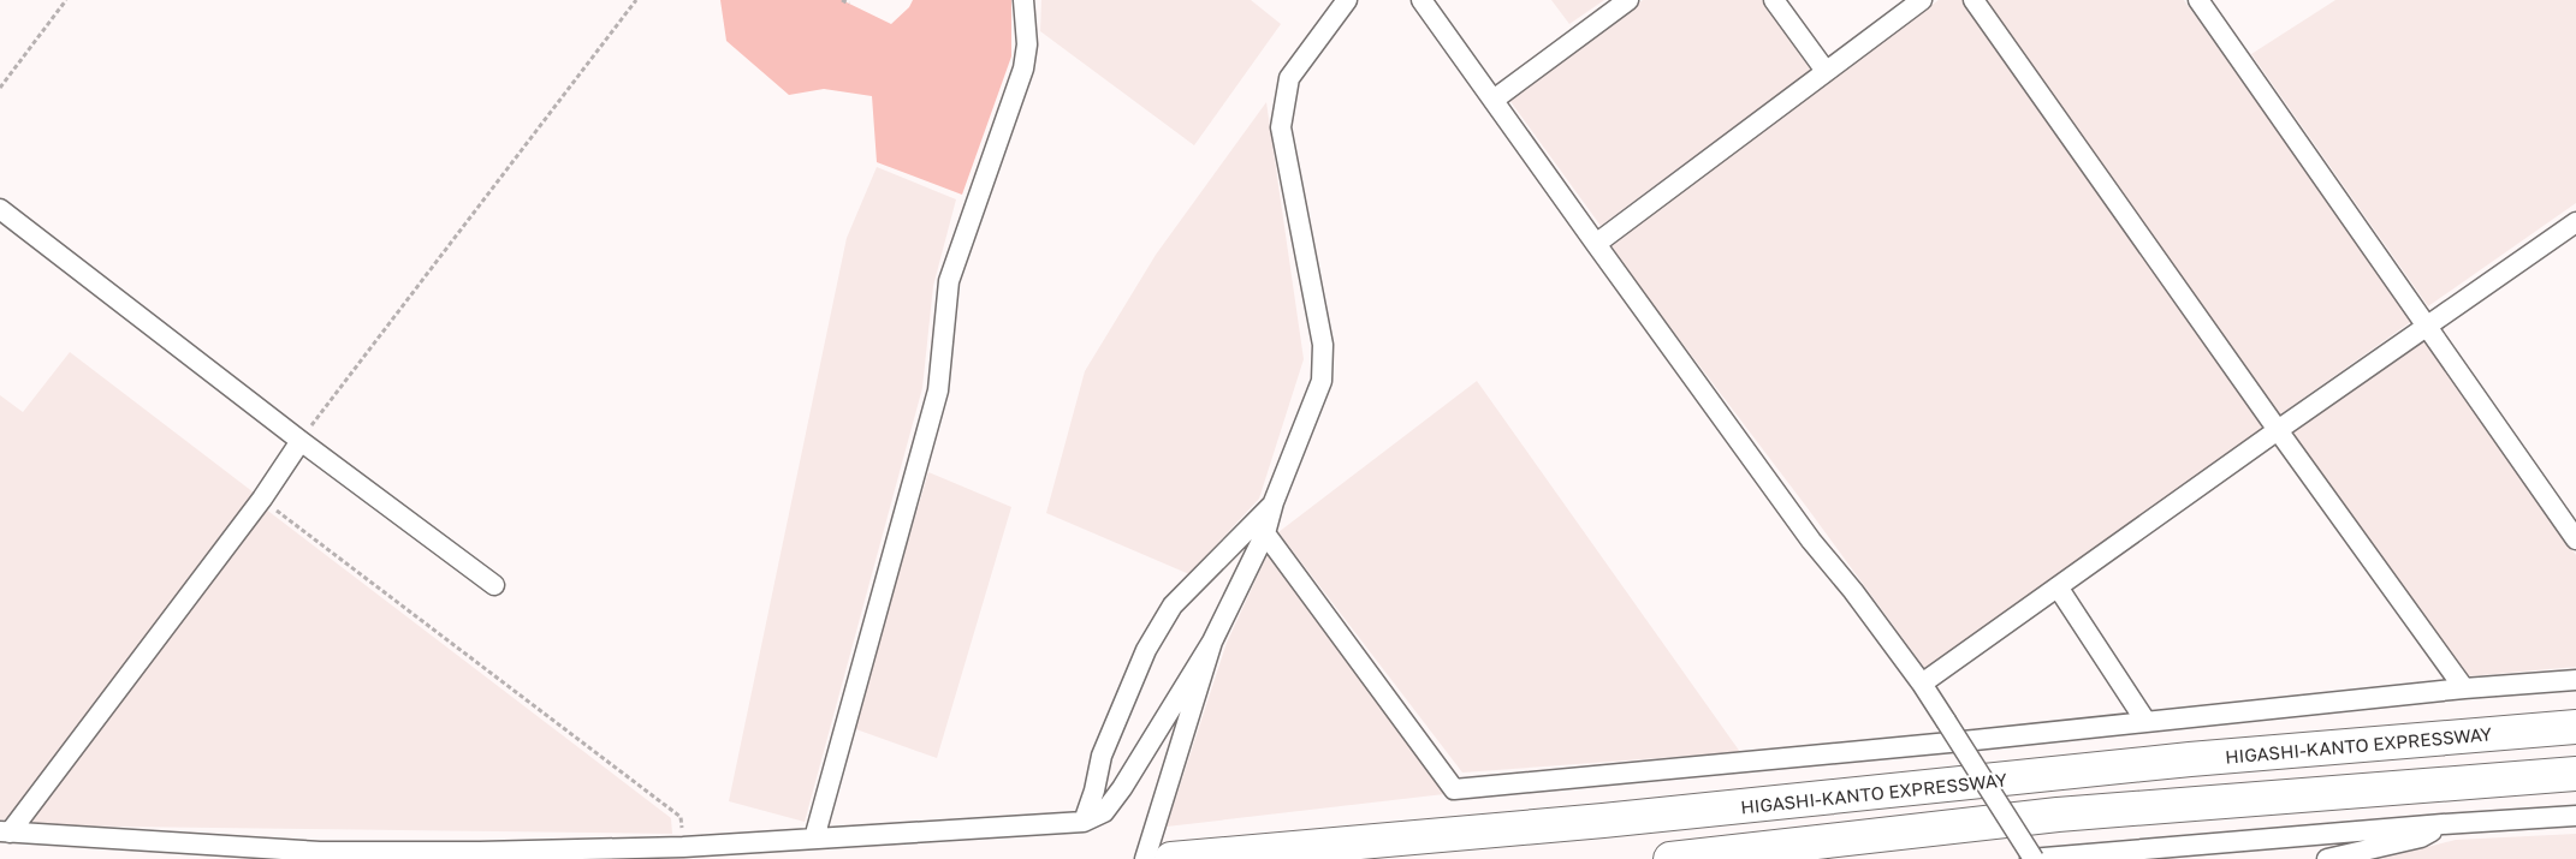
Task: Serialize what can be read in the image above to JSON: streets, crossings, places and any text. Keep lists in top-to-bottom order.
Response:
{
  "streets": {
    "highway": ["HIGASHI-KANTO EXPRESSWAY"]
  }
}
